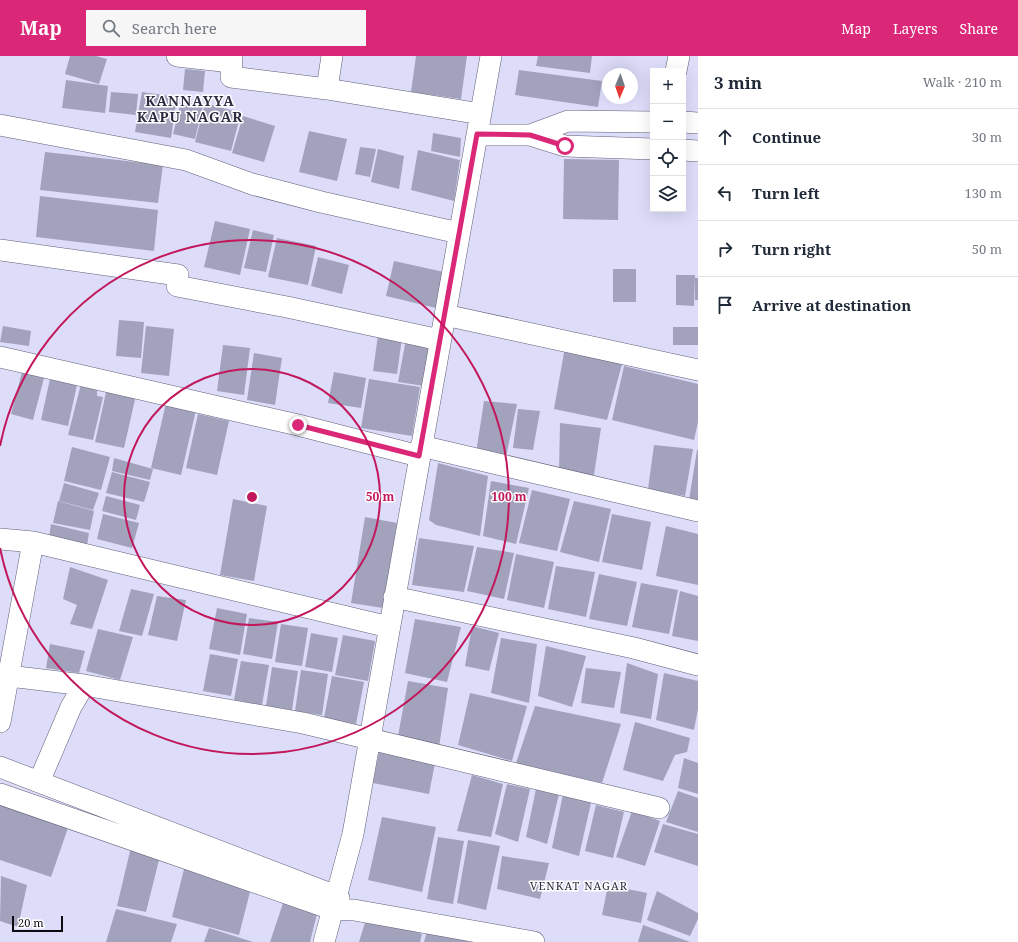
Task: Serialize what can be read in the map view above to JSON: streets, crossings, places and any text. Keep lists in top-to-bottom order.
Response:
{
  "districts": ["KANNAYYA KAPU NAGAR", "VENKAT NAGAR"],
  "scale_bar": "20 m",
  "north": "bottom",
  "page": {
    "header": "Map",
    "search": "Search here",
    "nav": ["Map", "Layers", "Share"],
    "heading": ["3 min", "Walk · 210 m"],
    "map_buttons": ["+", "−"],
    "list": [
      ["Continue", "30 m"],
      ["Turn left", "130 m"],
      ["Turn right", "50 m"],
      "Arrive at destination"
    ],
    "scale": "20 m"
  },
  "rings": ["50 m", "100 m"]
}
